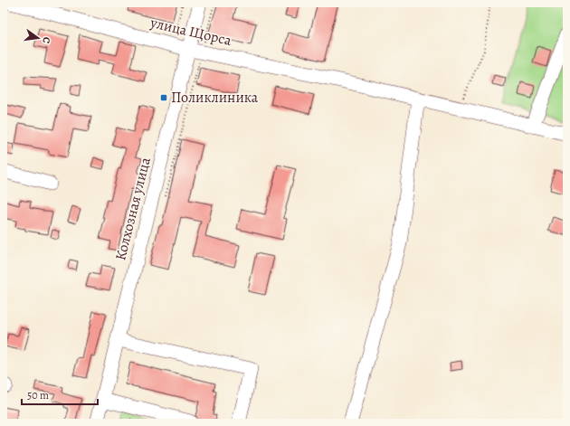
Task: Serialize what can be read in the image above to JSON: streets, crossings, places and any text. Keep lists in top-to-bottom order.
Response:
{
  "streets": {
    "street": ["улица Щорса", "Колхозная улица"]
  },
  "crossings": [
    ["улица Щорса", "Колхозная улица"]
  ],
  "places": {
    "transit": ["Поликлиника"]
  },
  "scale_bar": "50 m",
  "north": "right"
}
